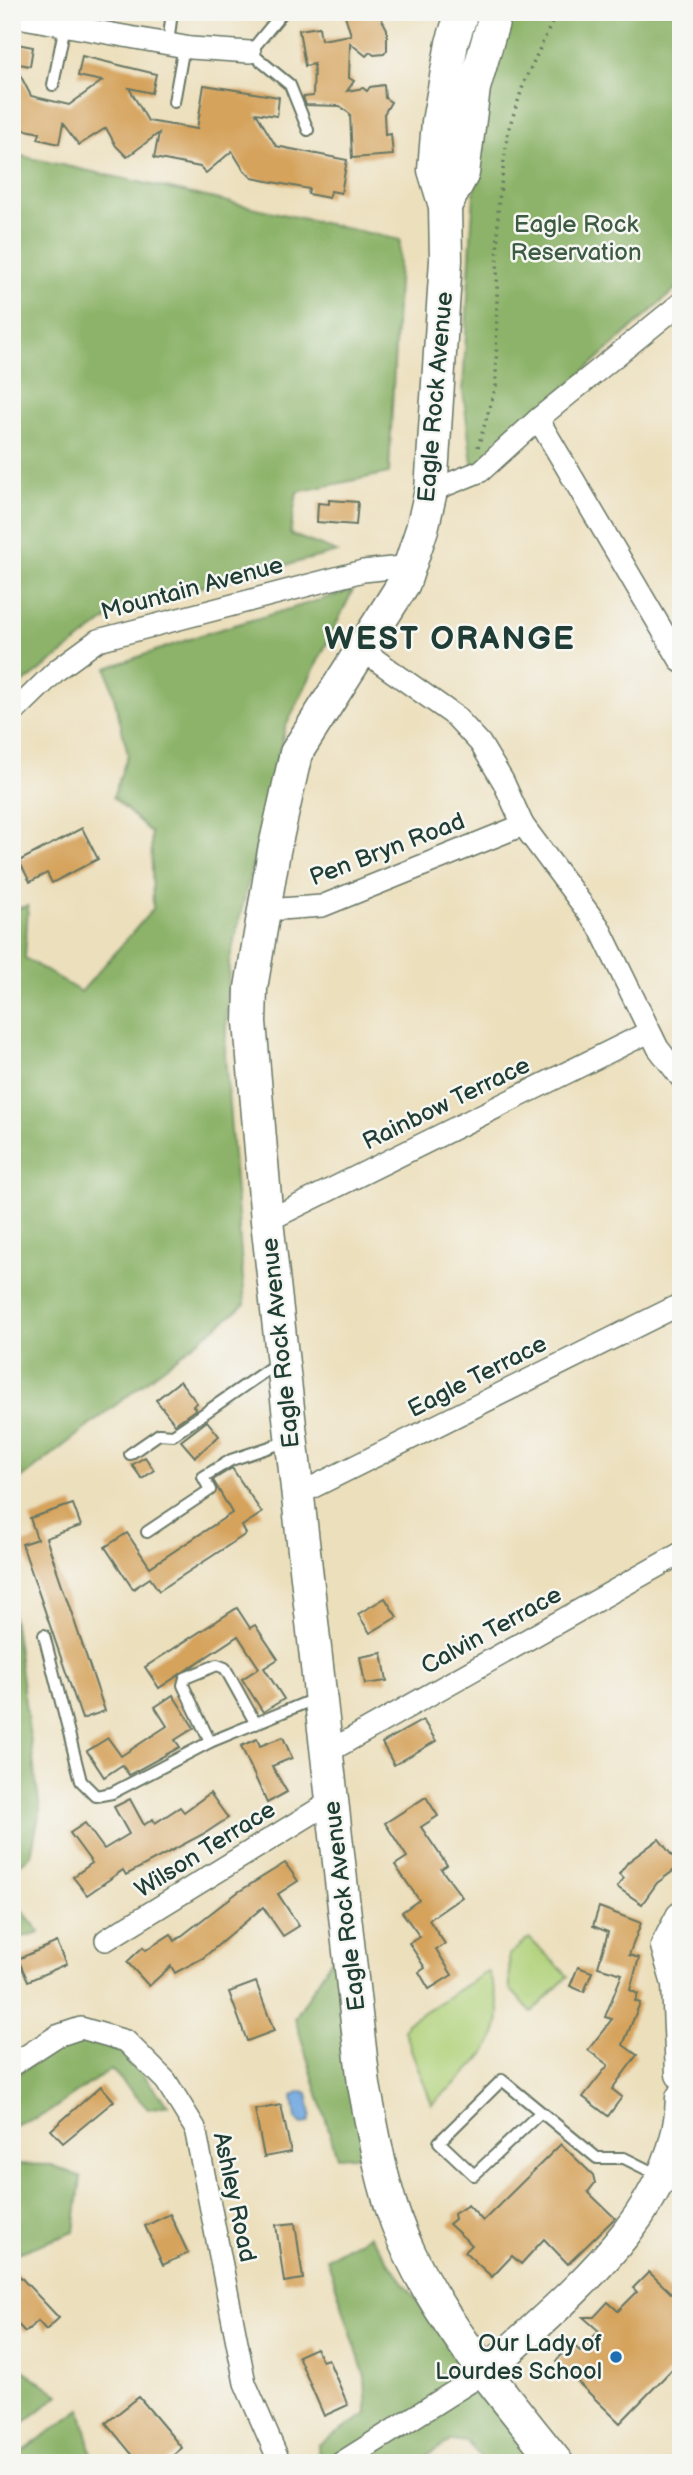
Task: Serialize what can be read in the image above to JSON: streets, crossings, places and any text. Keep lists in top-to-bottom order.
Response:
{
  "streets": {
    "main road": ["Eagle Rock Avenue"],
    "street": [
      "Mountain Avenue",
      "Pen Bryn Road",
      "Rainbow Terrace",
      "Eagle Terrace",
      "Calvin Terrace",
      "Wilson Terrace",
      "Ashley Road"
    ]
  },
  "crossings": [
    ["Eagle Rock Avenue", "Mountain Avenue"],
    ["Eagle Rock Avenue", "Pen Bryn Road"],
    ["Eagle Rock Avenue", "Rainbow Terrace"],
    ["Eagle Rock Avenue", "Eagle Terrace"],
    ["Eagle Rock Avenue", "Calvin Terrace"],
    ["Eagle Rock Avenue", "Wilson Terrace"]
  ],
  "districts": ["WEST ORANGE"],
  "parks": ["Eagle Rock Reservation"],
  "places": ["Our Lady of Lourdes School"]
}
